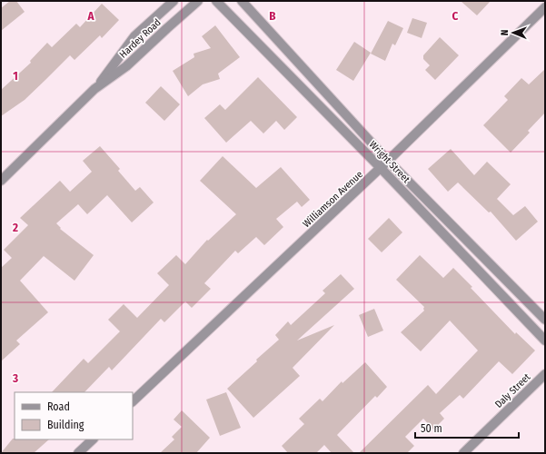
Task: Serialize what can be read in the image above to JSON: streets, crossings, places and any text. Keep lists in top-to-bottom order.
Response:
{
  "streets": {
    "street": [
      "Hardey Road",
      "Wright Street",
      "Williamson Avenue",
      "Daly Street"
    ]
  },
  "crossings": [
    ["Wright Street", "Williamson Avenue"]
  ],
  "legend": ["Road", "Building"],
  "scale_bar": "50 m",
  "north": "left",
  "grid": {
    "columns": ["A", "B", "C"],
    "rows": ["1", "2", "3"]
  }
}
